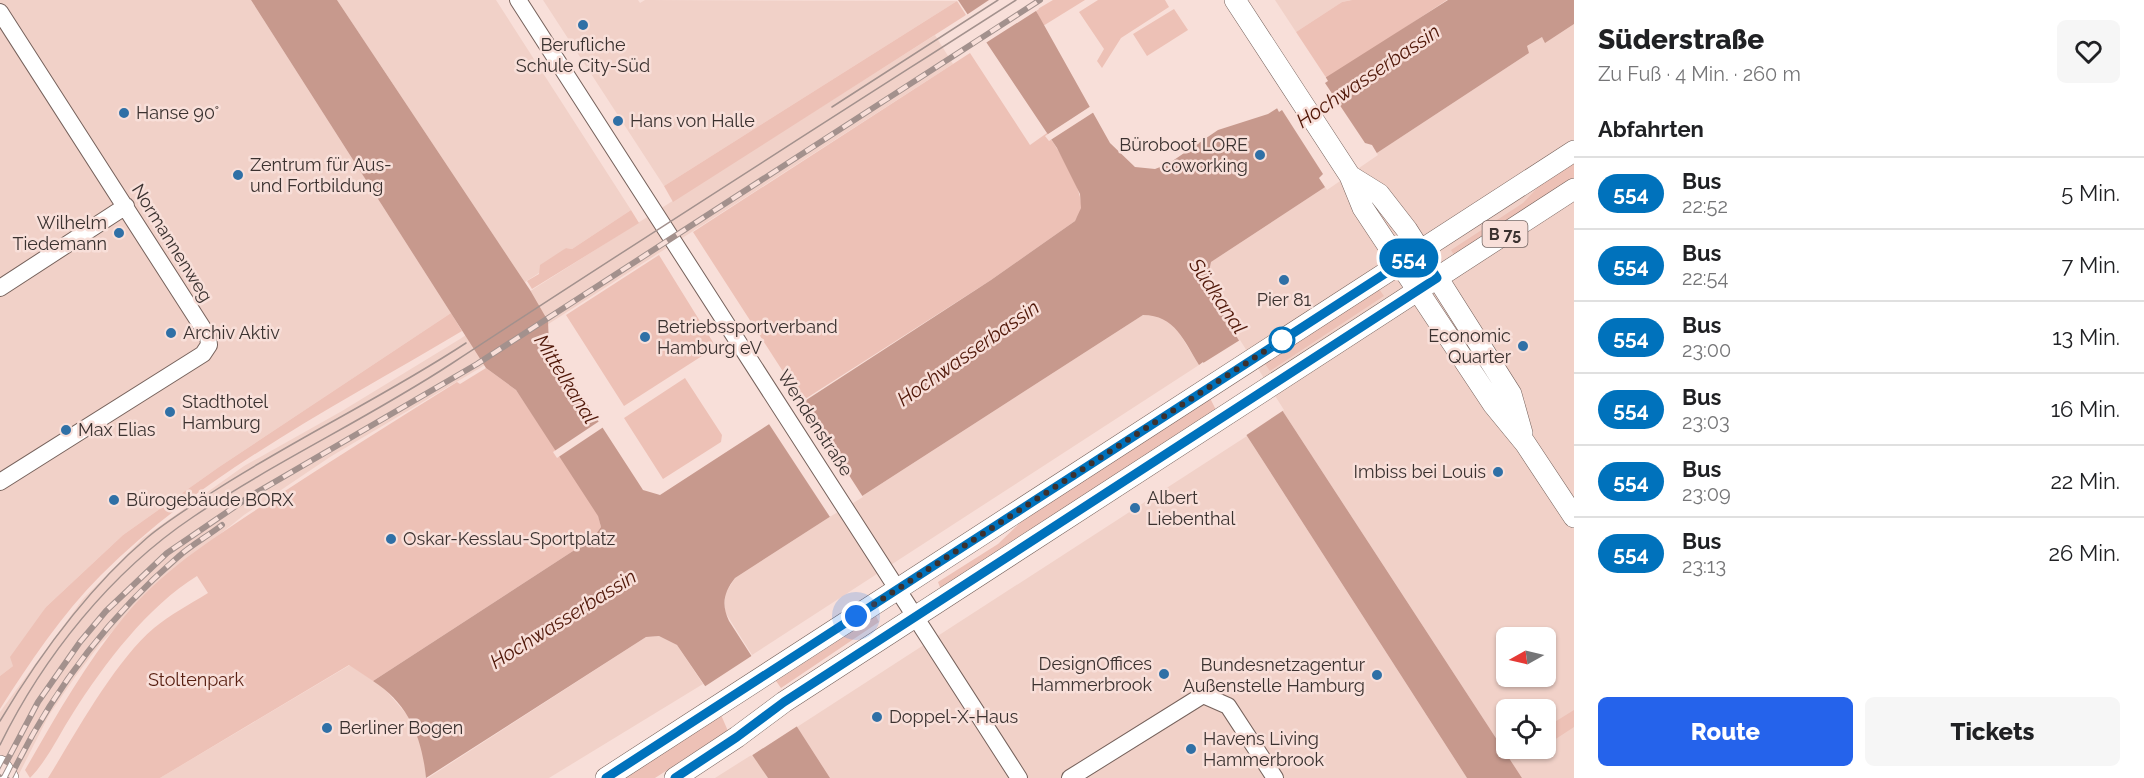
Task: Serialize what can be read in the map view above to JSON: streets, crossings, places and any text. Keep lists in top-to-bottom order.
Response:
{
  "streets": {
    "main road": ["B 75"],
    "street": ["Normannenweg", "Wendenstraße"]
  },
  "crossings": [
    ["B 75", "Wendenstraße"]
  ],
  "water": ["Hochwasserbassin", "Südkanal", "Mittelkanal"],
  "parks": ["Stoltenpark"],
  "places": [
    "Berufliche Schule City-Süd",
    "Hanse 90°",
    "Hans von Halle",
    "Büroboot LORE coworking",
    "Zentrum für Aus- und Fortbildung",
    "Wilhelm Tiedemann",
    "Pier 81",
    "Archiv Aktiv",
    "Betriebssportverband Hamburg eV",
    "Economic Quarter",
    "Stadthotel Hamburg",
    "Max Elias",
    "Imbiss bei Louis",
    "Bürogebäude BORX",
    "Albert Liebenthal",
    "Oskar-Kesslau-Sportplatz",
    "DesignOffices Hammerbrook",
    "Bundesnetzagentur Außenstelle Hamburg",
    "Doppel-X-Haus",
    "Berliner Bogen",
    "Havens Living Hammerbrook"
  ],
  "lines": ["bus line 554"],
  "north": "left",
  "page": {
    "on_map": "554",
    "heading": [
      ["Süderstraße", "Zu Fuß · 4 Min. · 260 m"],
      "Abfahrten"
    ],
    "list": [
      {
        "mark": "554",
        "name": "Bus",
        "note": "22:52",
        "value": "5 Min."
      },
      {
        "mark": "554",
        "name": "Bus",
        "note": "22:54",
        "value": "7 Min."
      },
      {
        "mark": "554",
        "name": "Bus",
        "note": "23:00",
        "value": "13 Min."
      },
      {
        "mark": "554",
        "name": "Bus",
        "note": "23:03",
        "value": "16 Min."
      },
      {
        "mark": "554",
        "name": "Bus",
        "note": "23:09",
        "value": "22 Min."
      },
      {
        "mark": "554",
        "name": "Bus",
        "note": "23:13",
        "value": "26 Min."
      }
    ],
    "buttons": ["Route", "Tickets"]
  }
}
